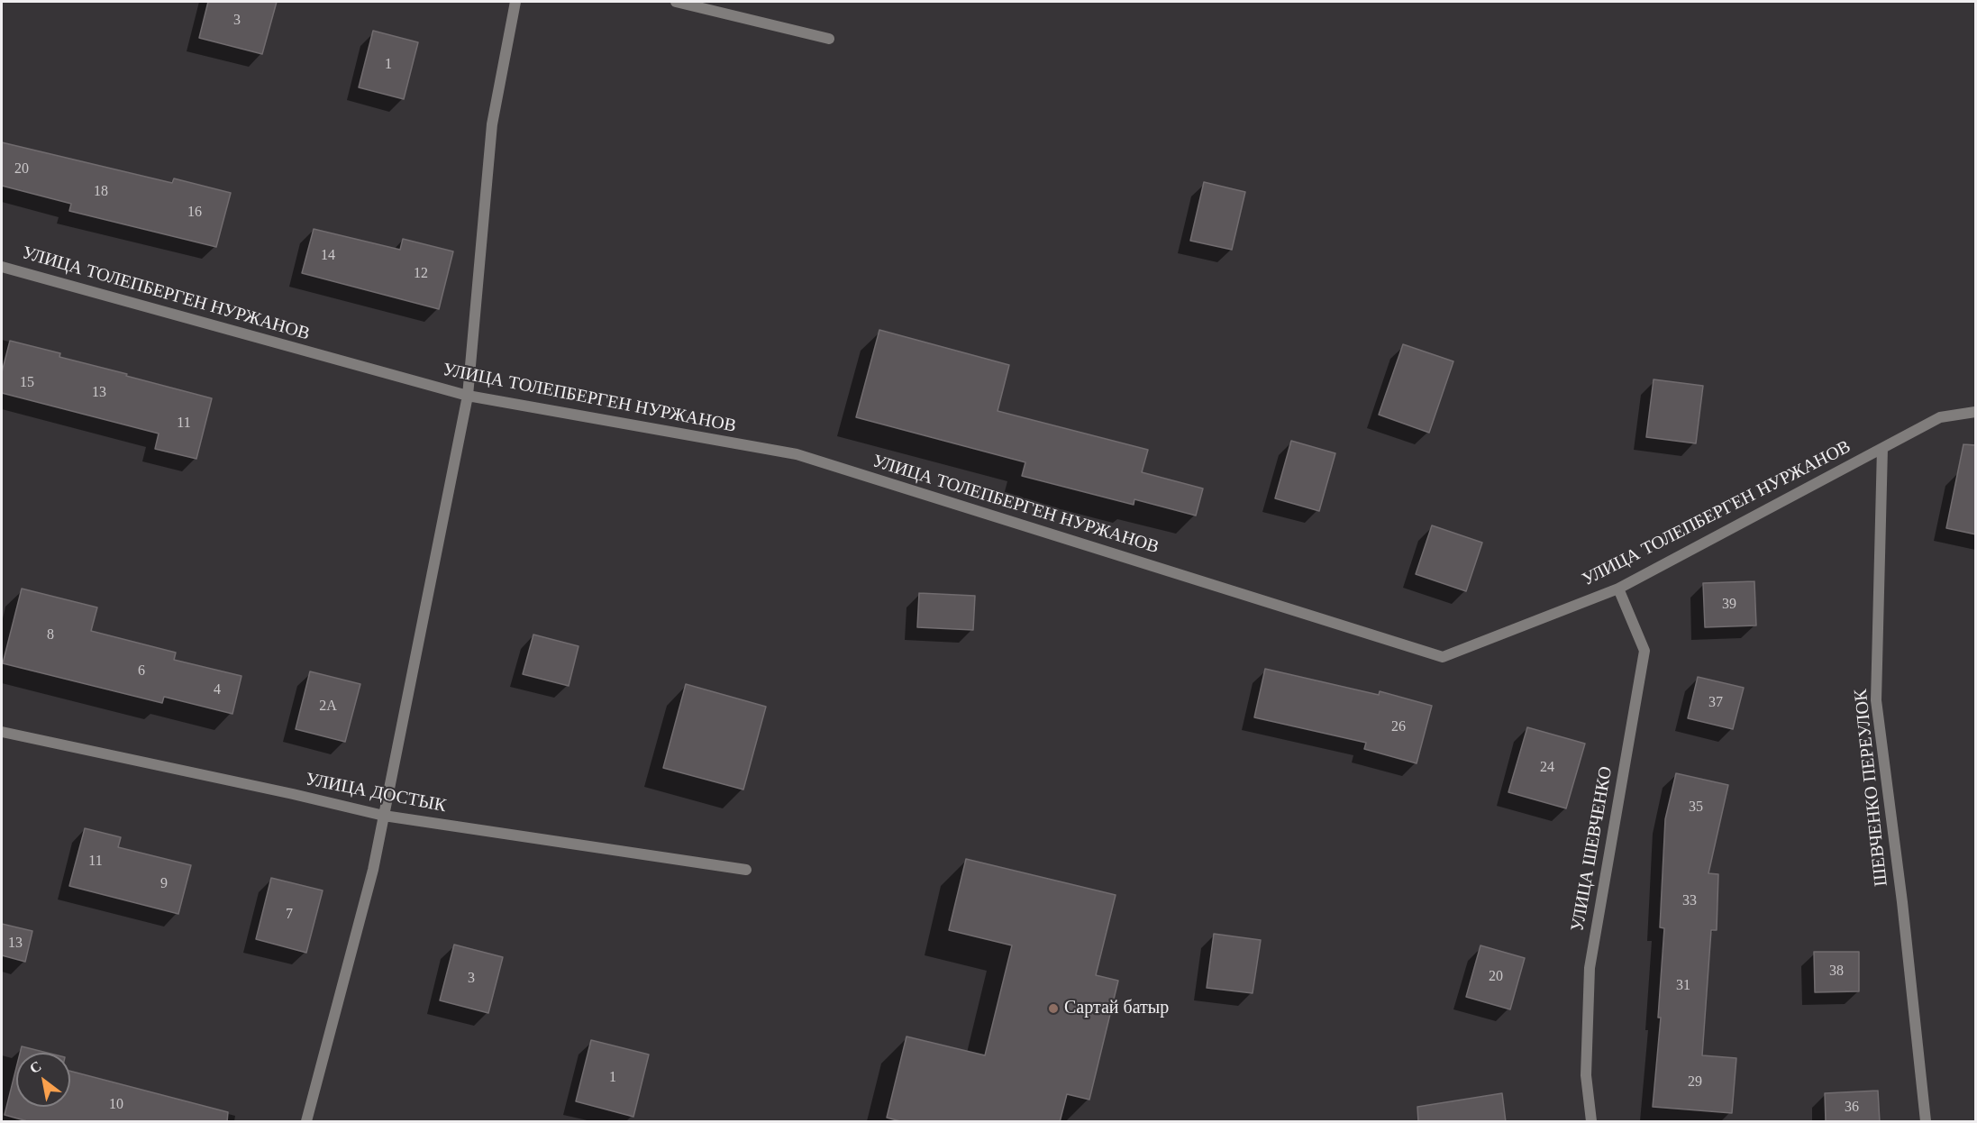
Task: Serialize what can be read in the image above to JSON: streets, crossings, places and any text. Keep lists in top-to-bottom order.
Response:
{
  "streets": {
    "street": [
      "УЛИЦА ТОЛЕПБЕРГЕН НУРЖАНОВ",
      "ШЕВЧЕНКО ПЕРЕУЛОК",
      "УЛИЦА ДОСТЫК",
      "УЛИЦА ШЕВЧЕНКО"
    ]
  },
  "crossings": [
    ["УЛИЦА ТОЛЕПБЕРГЕН НУРЖАНОВ", "ШЕВЧЕНКО ПЕРЕУЛОК"],
    ["УЛИЦА ТОЛЕПБЕРГЕН НУРЖАНОВ", "УЛИЦА ШЕВЧЕНКО"]
  ],
  "places": ["Сартай батыр"],
  "house_numbers": [
    "3",
    "1",
    "20",
    "18",
    "16",
    "14",
    "12",
    "15",
    "13",
    "11",
    "39",
    "8",
    "6",
    "4",
    "37",
    "2А",
    "26",
    "24",
    "35",
    "11",
    "9",
    "33",
    "7",
    "13",
    "38",
    "20",
    "3",
    "31",
    "1",
    "29",
    "10",
    "36"
  ],
  "north": "top left"
}
